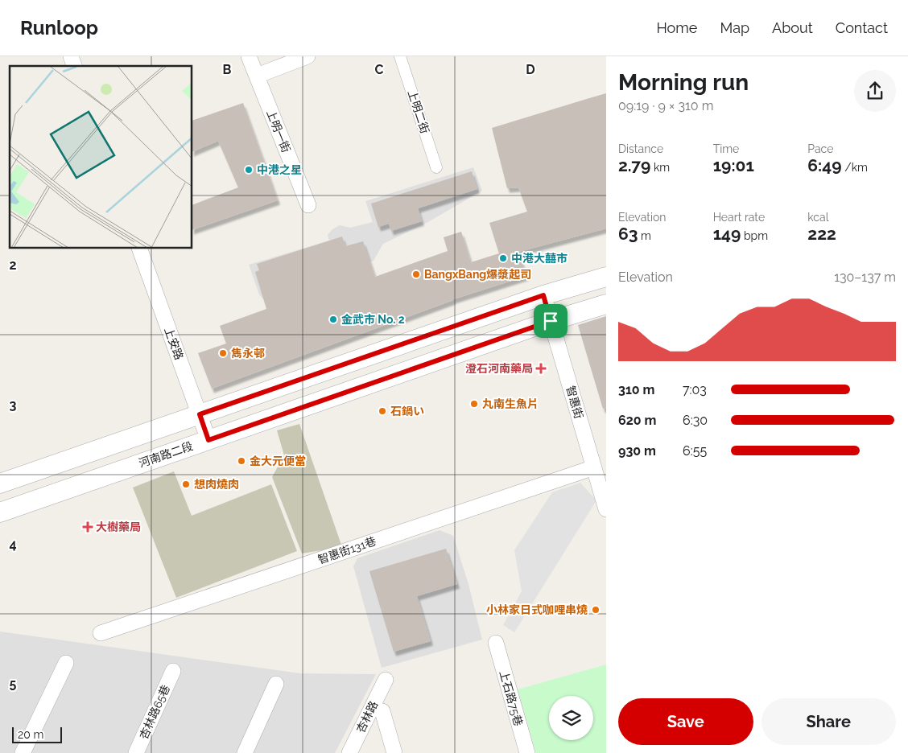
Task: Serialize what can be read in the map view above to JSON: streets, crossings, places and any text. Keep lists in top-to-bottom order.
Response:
{
  "streets": {
    "street": [
      "上明二街",
      "上明一街",
      "上安路",
      "智惠街",
      "河南路二段",
      "智惠街131巷",
      "上石路75巷",
      "杏林路65巷",
      "杏林路"
    ]
  },
  "crossings": [
    ["上安路", "河南路二段"],
    ["智惠街", "河南路二段"],
    ["智惠街", "智惠街131巷"]
  ],
  "places": {
    "other": [
      "中港之星",
      "中港大囍市",
      "BangxBang爆漿起司",
      "金武市 No. 2",
      "雋永邨",
      "丸南生魚片",
      "石鍋い",
      "金大元便當",
      "想肉燒肉",
      "小林家日式咖哩串燒"
    ],
    "health": ["澄石河南藥局", "大樹藥局"]
  },
  "scale_bar": "20 m",
  "page": {
    "header": "Runloop",
    "nav": [
      "Home",
      "Map",
      "About",
      "Contact"
    ],
    "heading": ["Morning run", "09:19 · 9 × 310 m"],
    "stats": [
      ["Distance", "2.79 km"],
      ["Time", "19:01"],
      ["Pace", "6:49 /km"],
      ["Elevation", "63 m"],
      ["Heart rate", "149 bpm"],
      ["kcal", "222"]
    ],
    "chart": ["Elevation", "130–137 m"],
    "list": [
      {
        "name": "310 m",
        "note": "7:03"
      },
      {
        "name": "620 m",
        "note": "6:30"
      },
      {
        "name": "930 m",
        "note": "6:55"
      }
    ],
    "buttons": ["Save", "Share"],
    "scale": "20 m"
  },
  "grid": {
    "columns": ["B", "C", "D"],
    "rows": [
      "2",
      "3",
      "4",
      "5"
    ]
  }
}
